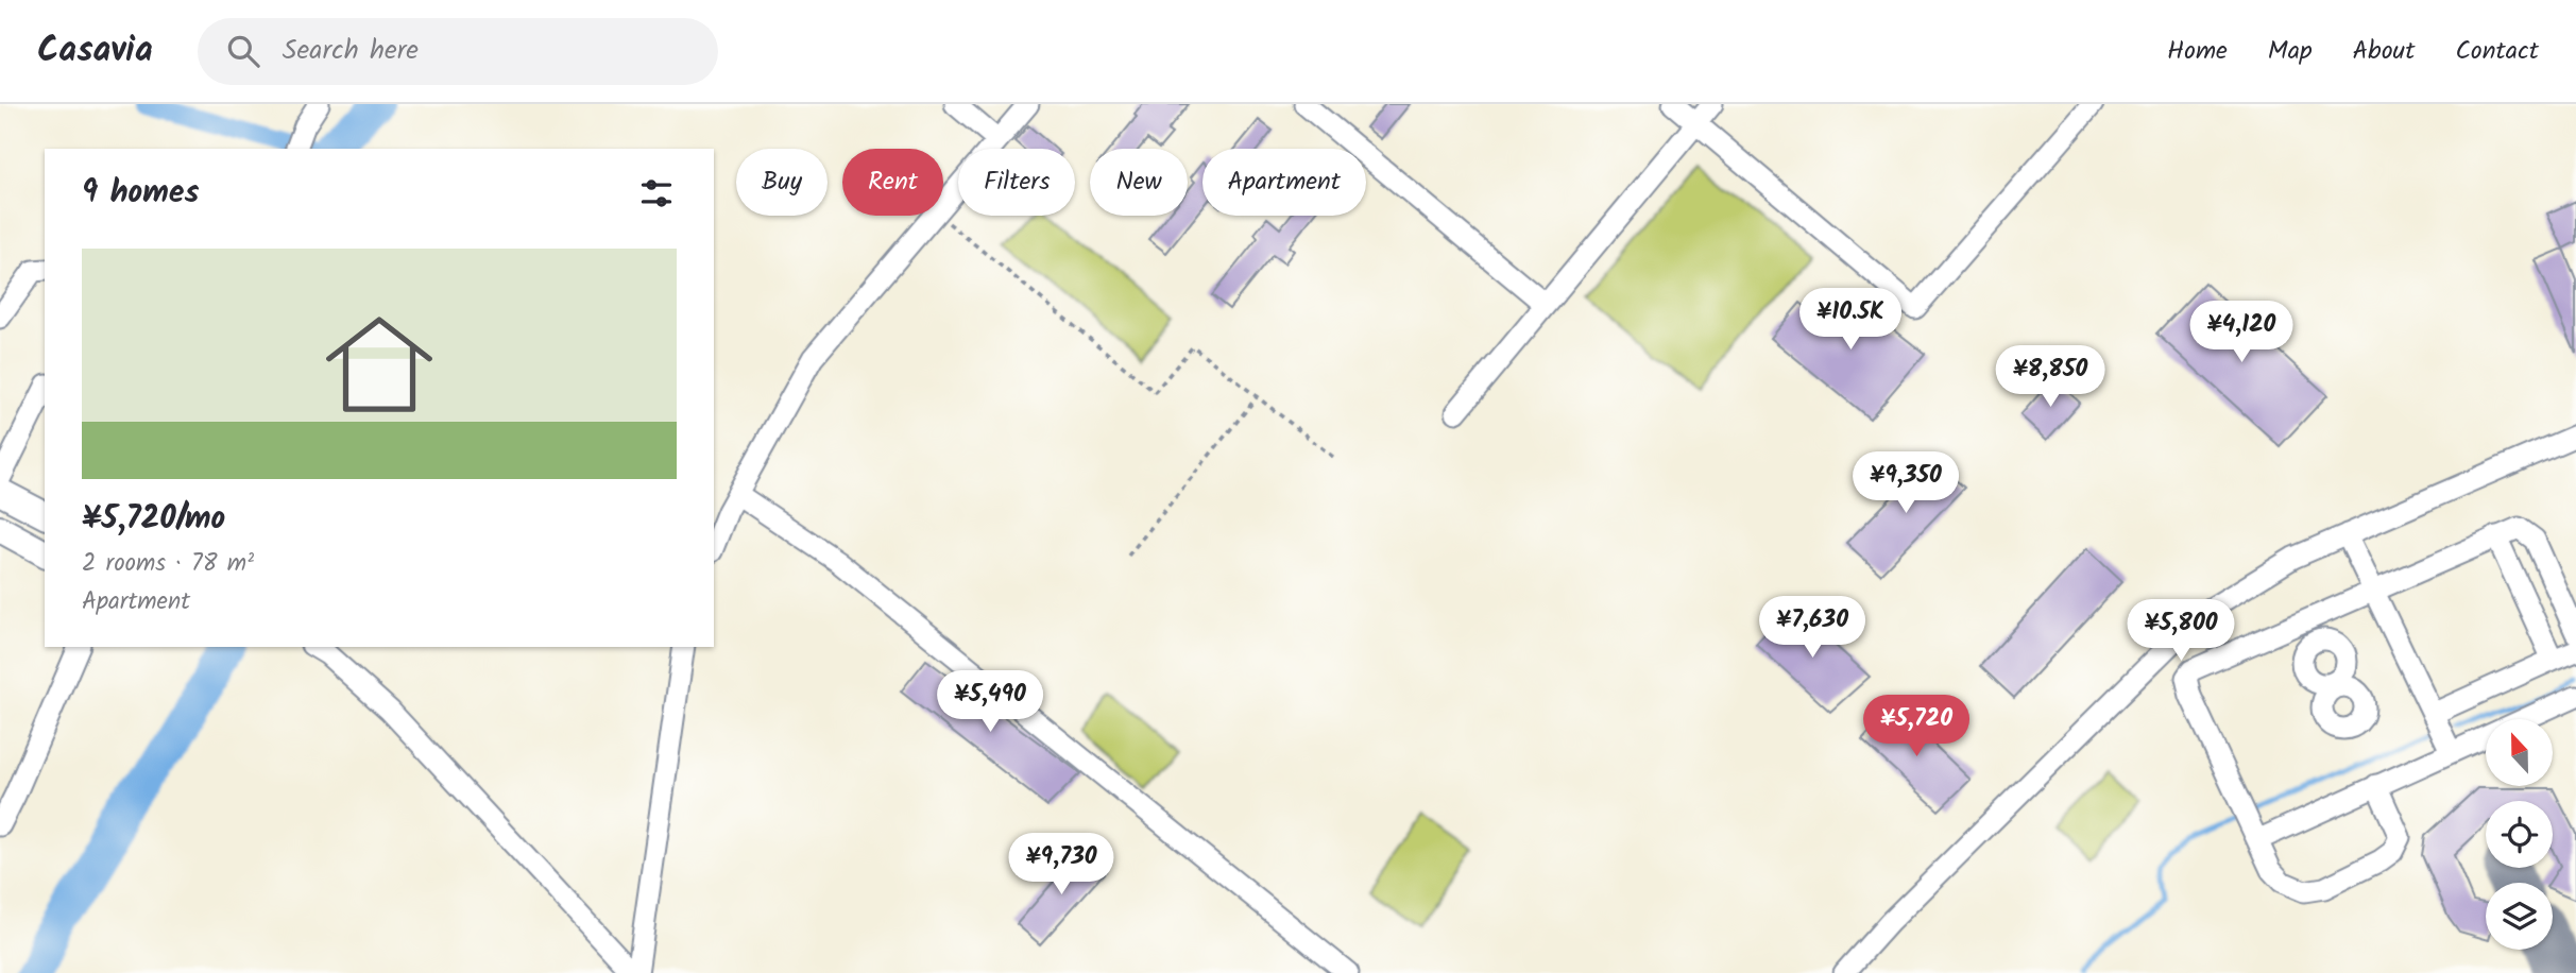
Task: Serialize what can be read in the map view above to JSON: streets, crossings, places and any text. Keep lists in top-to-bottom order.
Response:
{
  "north": "top",
  "page": {
    "header": "Casavia",
    "search": "Search here",
    "nav": [
      "Home",
      "Map",
      "About",
      "Contact"
    ],
    "chip": [
      "Buy",
      "Rent",
      "Filters",
      "New",
      "Apartment"
    ],
    "heading": "9 homes",
    "list": [
      {
        "name": "¥5,720/mo",
        "note": "2 rooms · 78 m² · Apartment"
      }
    ],
    "price": [
      "¥10.5K",
      "¥4,120",
      "¥8,850",
      "¥9,350",
      "¥7,630",
      "¥5,800",
      "¥5,490",
      "¥5,720",
      "¥9,730"
    ]
  }
}
